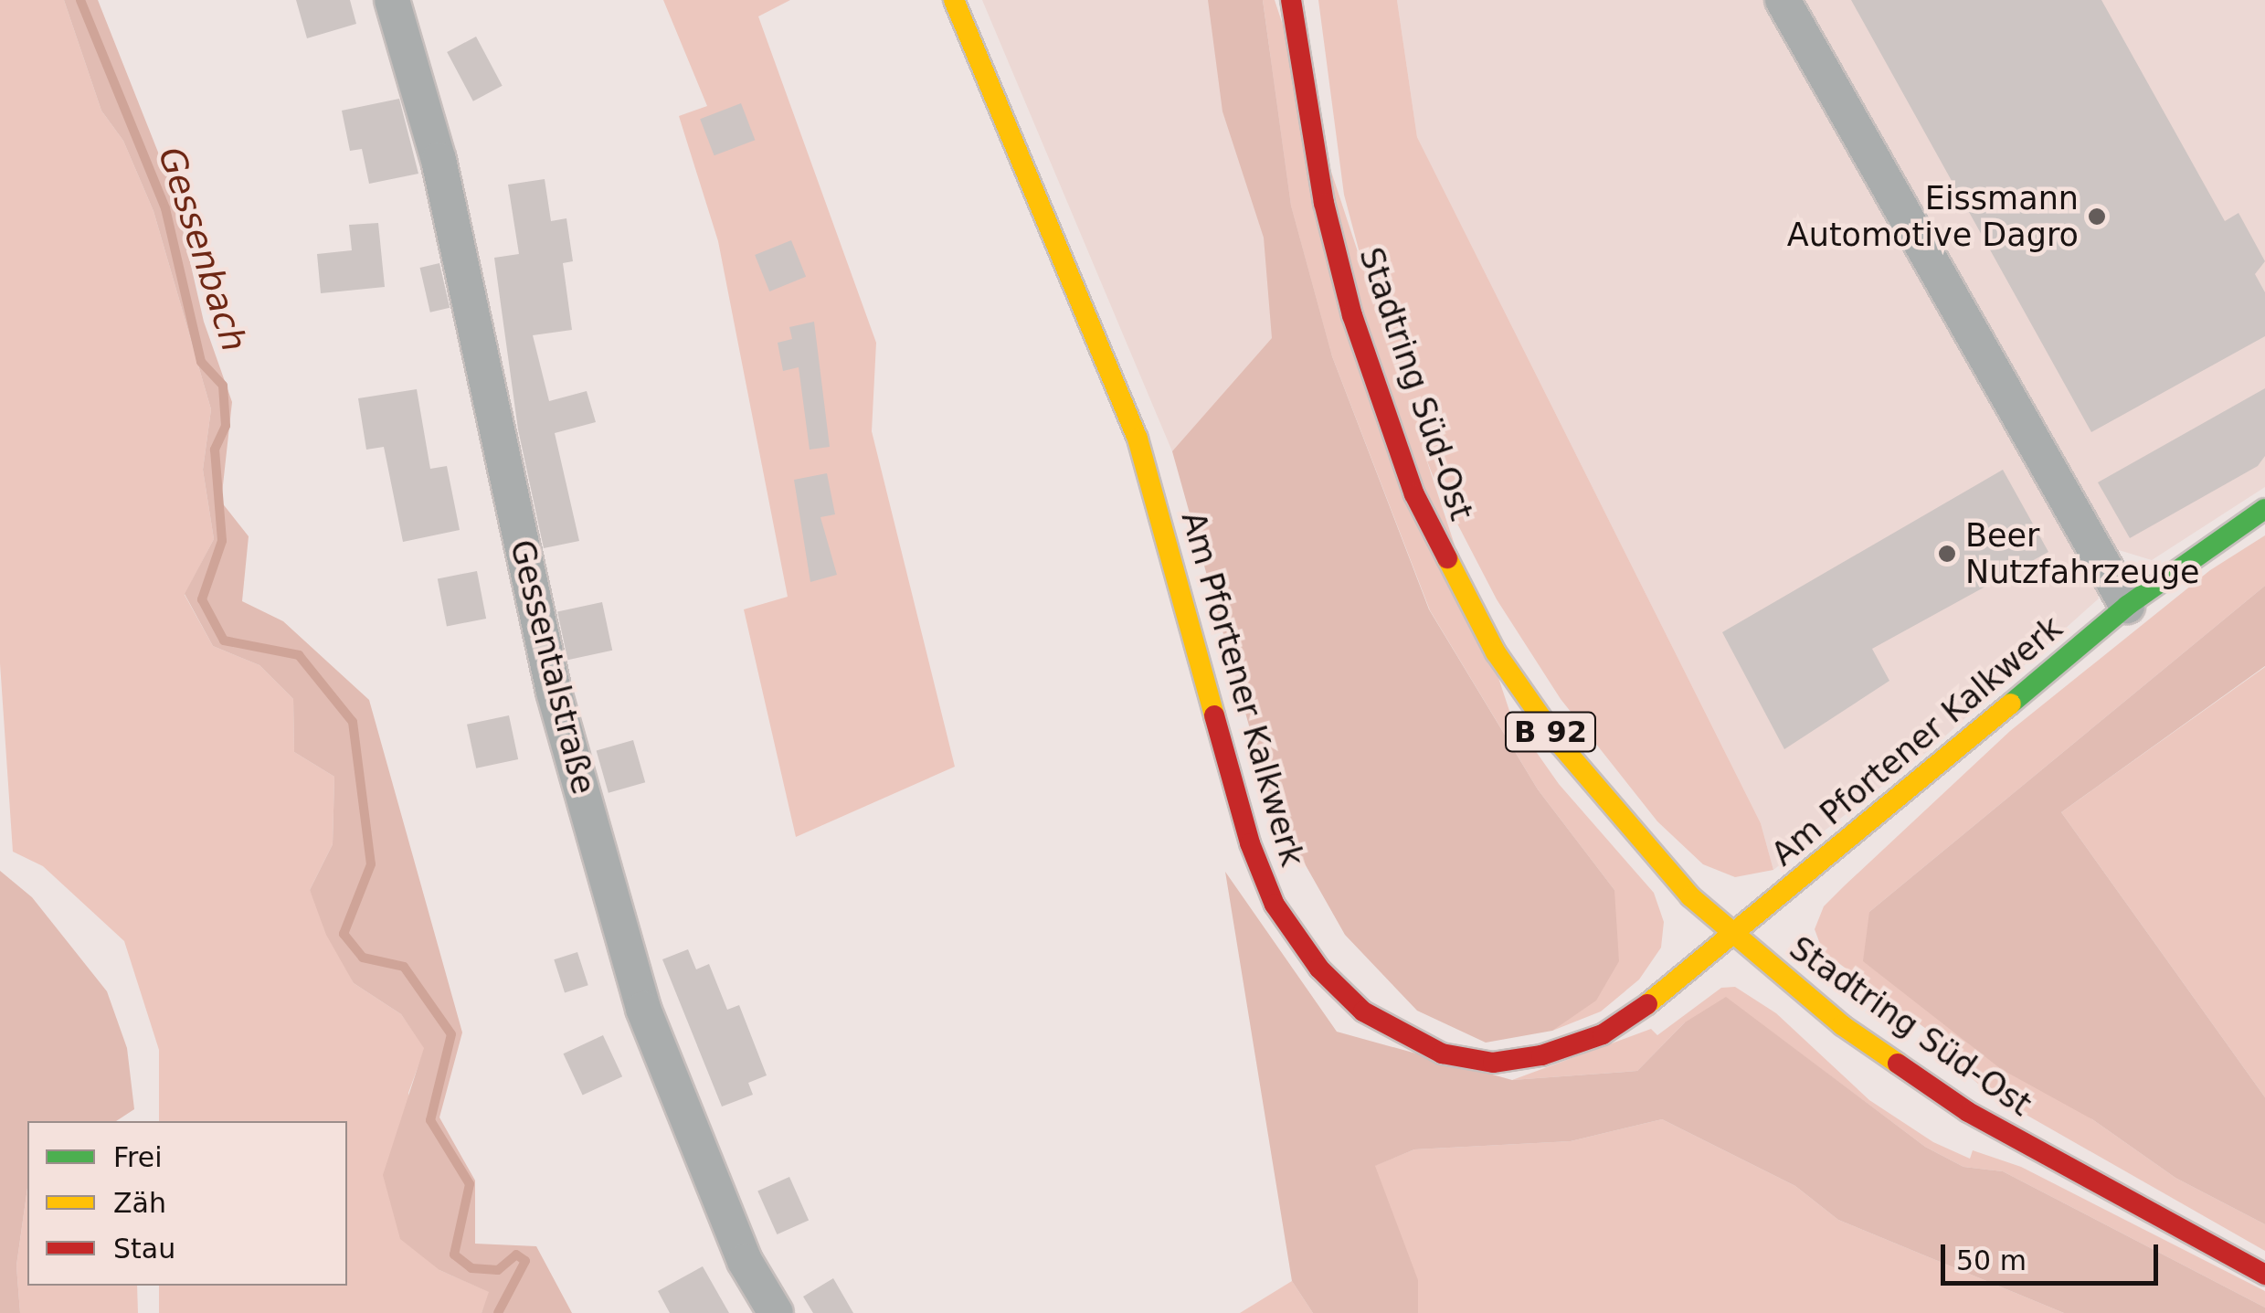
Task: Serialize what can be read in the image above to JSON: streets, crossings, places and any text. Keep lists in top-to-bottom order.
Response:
{
  "streets": {
    "street": [
      "Stadtring Süd-Ost",
      "Gessentalstraße",
      "Am Pfortener Kalkwerk",
      "B 92"
    ]
  },
  "crossings": [
    ["Stadtring Süd-Ost", "Am Pfortener Kalkwerk"]
  ],
  "water": ["Gessenbach"],
  "places": ["Eissmann Automotive Dagro", "Beer Nutzfahrzeuge"],
  "legend": ["Frei", "Zäh", "Stau"],
  "scale_bar": "50 m"
}
